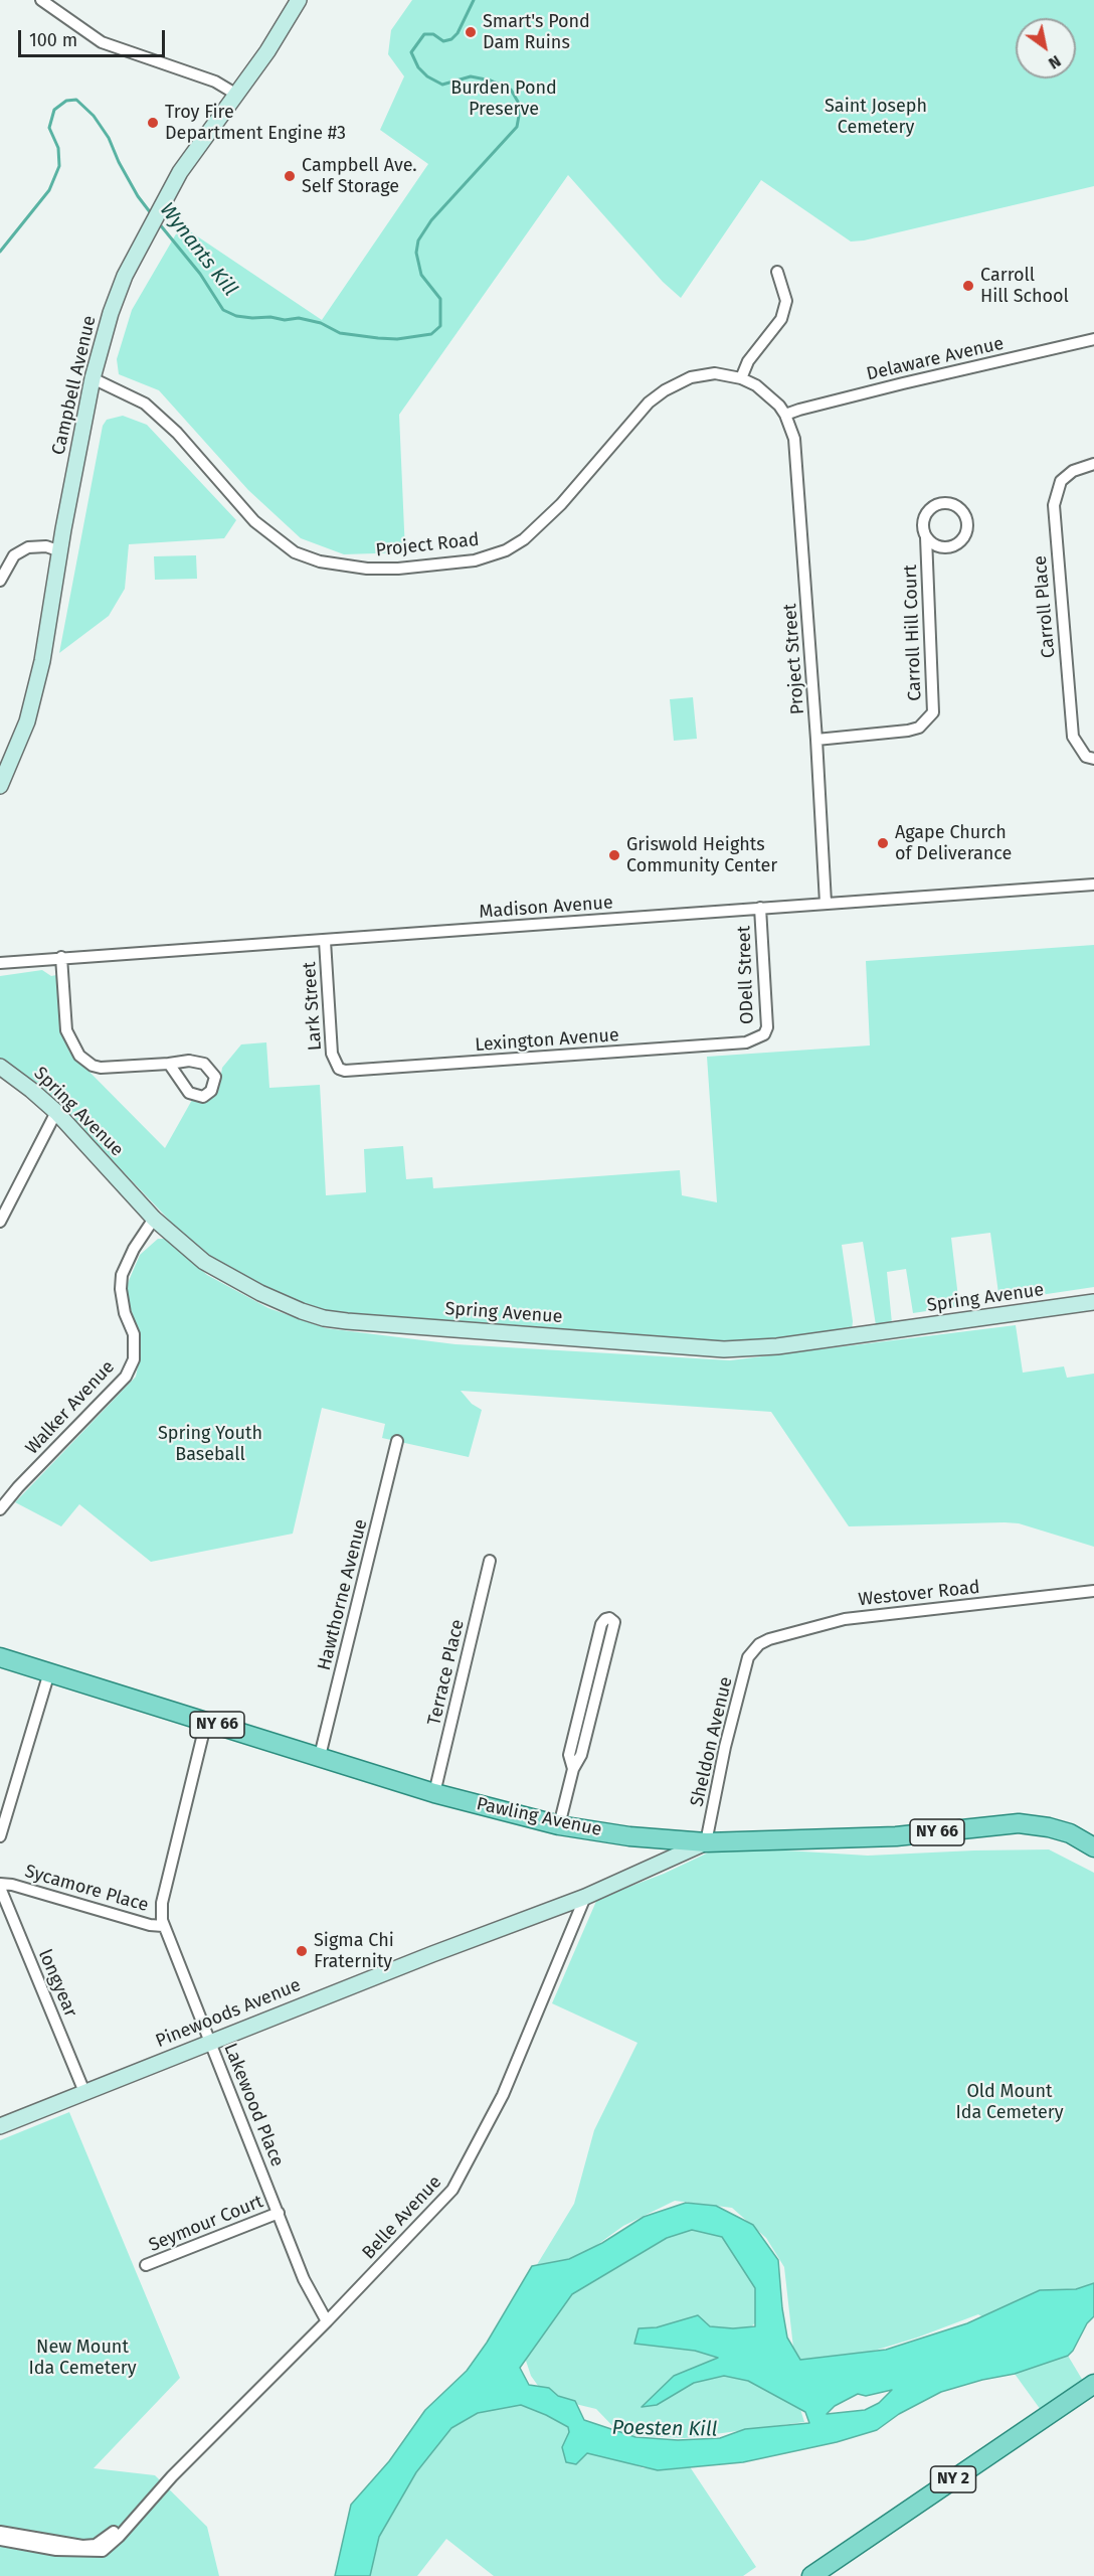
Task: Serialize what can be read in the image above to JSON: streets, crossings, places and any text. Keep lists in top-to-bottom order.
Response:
{
  "streets": {
    "main road": ["NY 66", "Pawling Avenue", "NY 2"],
    "street": [
      "Delaware Avenue",
      "Campbell Avenue",
      "Project Road",
      "Carroll Place",
      "Carroll Hill Court",
      "Project Street",
      "Madison Avenue",
      "ODell Street",
      "Lark Street",
      "Lexington Avenue",
      "Spring Avenue",
      "Walker Avenue",
      "Westover Road",
      "Hawthorne Avenue",
      "Terrace Place",
      "Sheldon Avenue",
      "Sycamore Place",
      "longyear",
      "Pinewoods Avenue",
      "Lakewood Place",
      "Belle Avenue",
      "Seymour Court"
    ]
  },
  "crossings": [
    ["Delaware Avenue", "Project Road"],
    ["Delaware Avenue", "Project Street"],
    ["Campbell Avenue", "Project Road"],
    ["Project Road", "Project Street"],
    ["Carroll Hill Court", "Project Street"],
    ["Project Street", "Madison Avenue"],
    ["Madison Avenue", "ODell Street"],
    ["Madison Avenue", "Lark Street"],
    ["ODell Street", "Lexington Avenue"],
    ["Lark Street", "Lexington Avenue"],
    ["Spring Avenue", "Walker Avenue"],
    ["Westover Road", "Sheldon Avenue"],
    ["Hawthorne Avenue", "Pawling Avenue"],
    ["Terrace Place", "Pawling Avenue"],
    ["Sheldon Avenue", "Pawling Avenue"],
    ["Sheldon Avenue", "Pinewoods Avenue"],
    ["Pawling Avenue", "Pinewoods Avenue"],
    ["Pawling Avenue", "Lakewood Place"],
    ["Sycamore Place", "longyear"],
    ["Sycamore Place", "Lakewood Place"],
    ["longyear", "Pinewoods Avenue"],
    ["Pinewoods Avenue", "Lakewood Place"],
    ["Pinewoods Avenue", "Belle Avenue"],
    ["Lakewood Place", "Belle Avenue"],
    ["Lakewood Place", "Seymour Court"]
  ],
  "water": ["Wynants Kill", "Poesten Kill"],
  "parks": [
    "Burden Pond Preserve",
    "Saint Joseph Cemetery",
    "Spring Youth Baseball",
    "Old Mount Ida Cemetery",
    "New Mount Ida Cemetery"
  ],
  "places": [
    "Smart's Pond Dam Ruins",
    "Troy Fire Department Engine #3",
    "Campbell Ave. Self Storage",
    "Carroll Hill School",
    "Agape Church of Deliverance",
    "Griswold Heights Community Center",
    "Sigma Chi Fraternity"
  ],
  "scale_bar": "100 m",
  "north": "bottom right"
}
